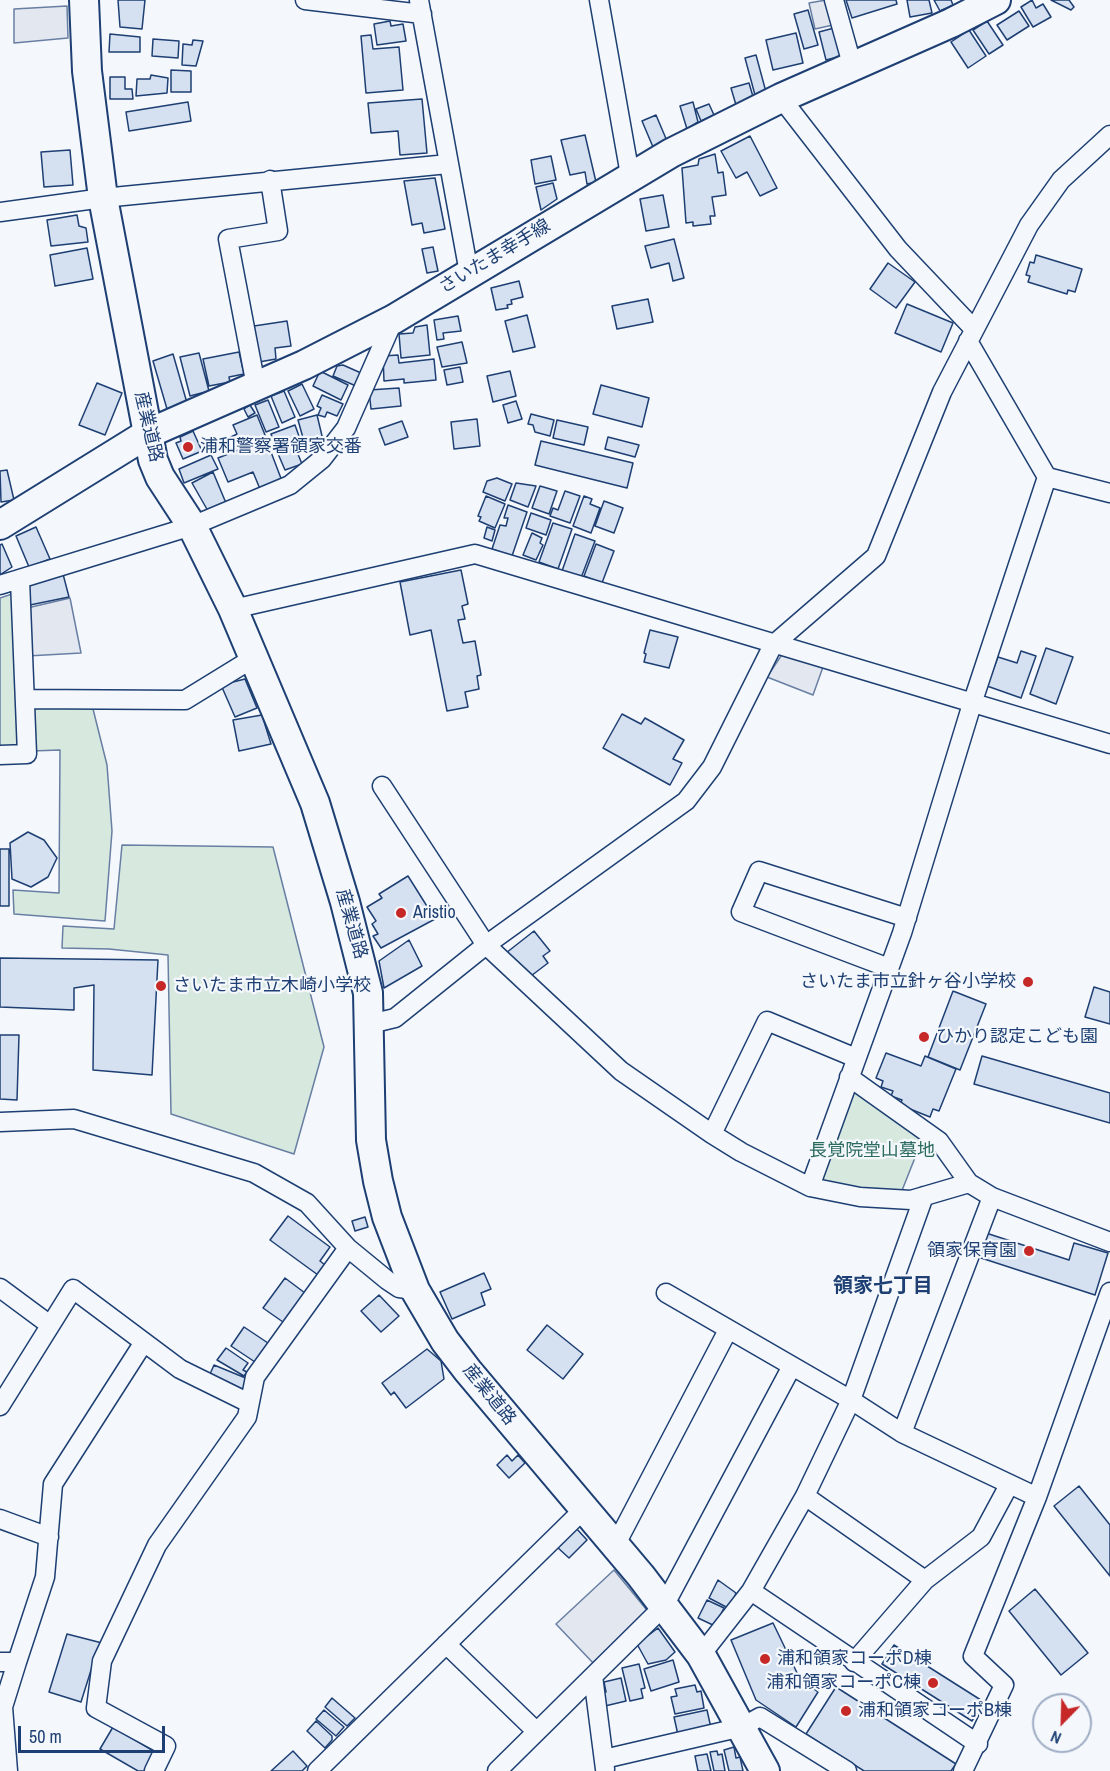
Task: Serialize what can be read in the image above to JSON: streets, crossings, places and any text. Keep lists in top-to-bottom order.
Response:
{
  "streets": {
    "main road": ["さいたま幸手線", "産業道路"]
  },
  "crossings": [
    ["さいたま幸手線", "産業道路"]
  ],
  "districts": ["領家七丁目"],
  "parks": ["長覚院堂山墓地"],
  "places": [
    "浦和警察署領家交番",
    "Aristio",
    "さいたま市立針ヶ谷小学校",
    "さいたま市立木崎小学校",
    "ひかり認定こども園",
    "領家保育園",
    "浦和領家コーポD棟",
    "浦和領家コーポC棟",
    "浦和領家コーポB棟"
  ],
  "scale_bar": "50 m",
  "north": "bottom left"
}
